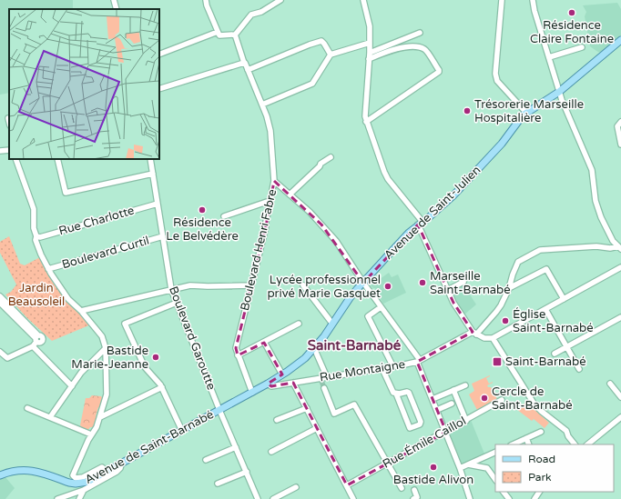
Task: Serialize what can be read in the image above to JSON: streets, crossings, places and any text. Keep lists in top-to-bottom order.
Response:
{
  "streets": {
    "main road": ["Avenue de Saint-Julien", "Avenue de Saint-Barnabé"],
    "street": [
      "Rue Charlotte",
      "Boulevard Henri Fabre",
      "Boulevard Curtil",
      "Boulevard Garoutte",
      "Rue Montaigne",
      "Rue Émile Caillol"
    ]
  },
  "crossings": [
    ["Avenue de Saint-Julien", "Boulevard Henri Fabre"],
    ["Avenue de Saint-Julien", "Rue Montaigne"],
    ["Avenue de Saint-Julien", "Avenue de Saint-Barnabé"],
    ["Rue Charlotte", "Boulevard Garoutte"],
    ["Boulevard Henri Fabre", "Avenue de Saint-Barnabé"],
    ["Boulevard Curtil", "Boulevard Garoutte"],
    ["Boulevard Garoutte", "Avenue de Saint-Barnabé"]
  ],
  "districts": ["Saint-Barnabé"],
  "parks": ["Jardin Beausoleil"],
  "places": {
    "other": [
      "Résidence Claire Fontaine",
      "Trésorerie Marseille Hospitalière",
      "Résidence Le Belvédère",
      "Marseille Saint-Barnabé",
      "Lycée professionnel privé Marie Gasquet",
      "Église Saint-Barnabé",
      "Bastide Marie-Jeanne",
      "Cercle de Saint-Barnabé",
      "Bastide Alivon"
    ],
    "transit": ["Saint-Barnabé"]
  },
  "legend": ["Road", "Park"]
}
